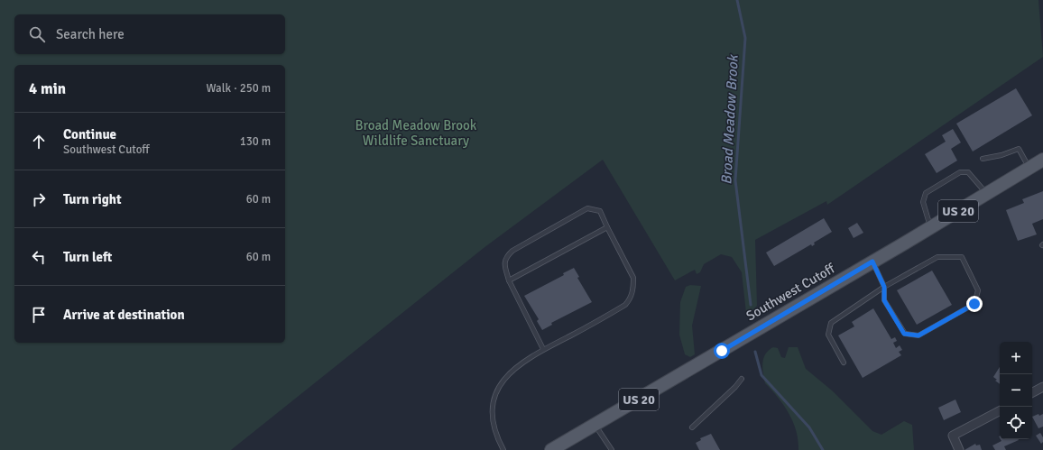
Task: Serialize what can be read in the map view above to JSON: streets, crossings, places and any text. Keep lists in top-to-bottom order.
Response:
{
  "streets": {
    "main road": ["US 20", "Southwest Cutoff"]
  },
  "water": ["Broad Meadow Brook"],
  "parks": ["Broad Meadow Brook Wildlife Sanctuary"],
  "page": {
    "search": "Search here",
    "heading": ["4 min", "Walk · 250 m"],
    "list": [
      ["Continue", "Southwest Cutoff", "130 m"],
      ["Turn right", "60 m"],
      ["Turn left", "60 m"],
      "Arrive at destination"
    ],
    "map_buttons": ["+", "−"]
  }
}
